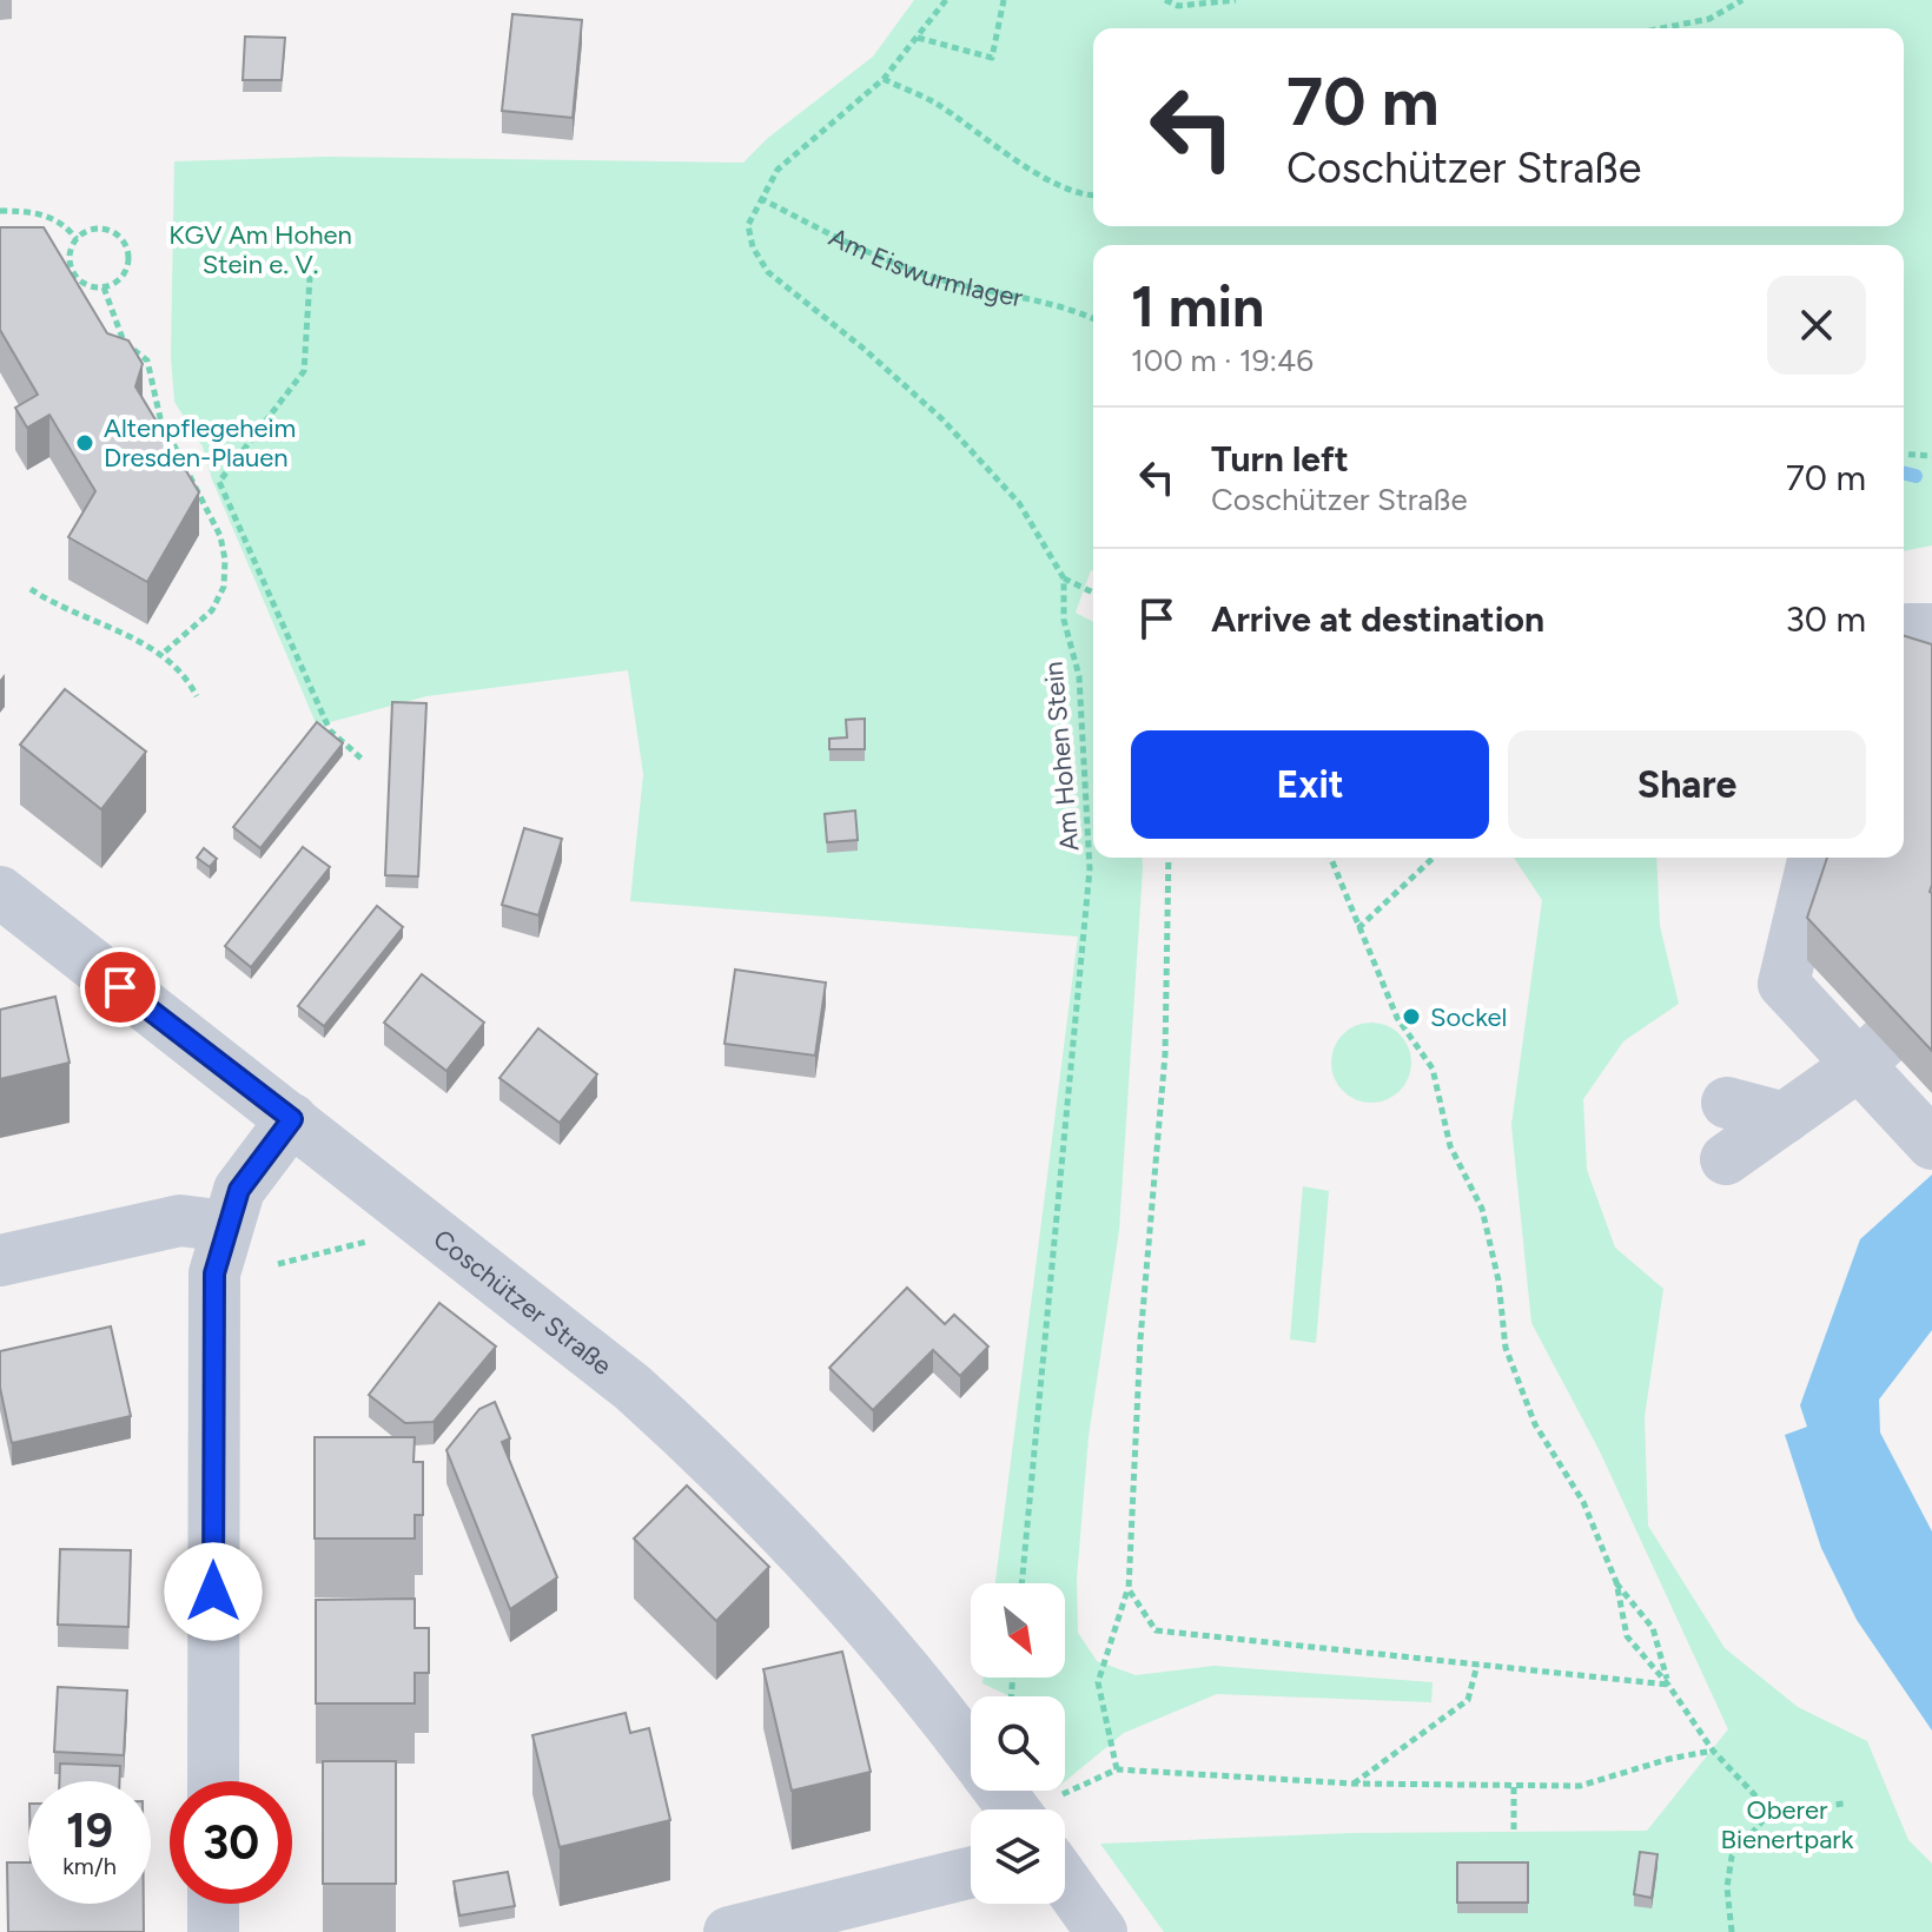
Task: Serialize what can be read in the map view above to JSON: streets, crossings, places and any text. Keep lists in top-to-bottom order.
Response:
{
  "streets": {
    "street": ["Coschützer Straße"],
    "path": ["Am Eiswurmlager", "Am Hohen Stein"]
  },
  "crossings": [
    ["Am Eiswurmlager", "Am Hohen Stein"]
  ],
  "parks": ["KGV Am Hohen Stein e. V.", "Oberer Bienertpark"],
  "places": ["Altenpflegeheim Dresden-Plauen", "Sockel"],
  "north": "bottom right",
  "page": {
    "turn": ["70 m", "Coschützer Straße"],
    "heading": ["1 min", "100 m · 19:46"],
    "list": [
      {
        "name": "Turn left",
        "note": "Coschützer Straße",
        "value": "70 m"
      },
      {
        "name": "Arrive at destination",
        "value": "30 m"
      }
    ],
    "buttons": ["Exit", "Share"],
    "speed": "19 km/h",
    "limit": "30"
  }
}
